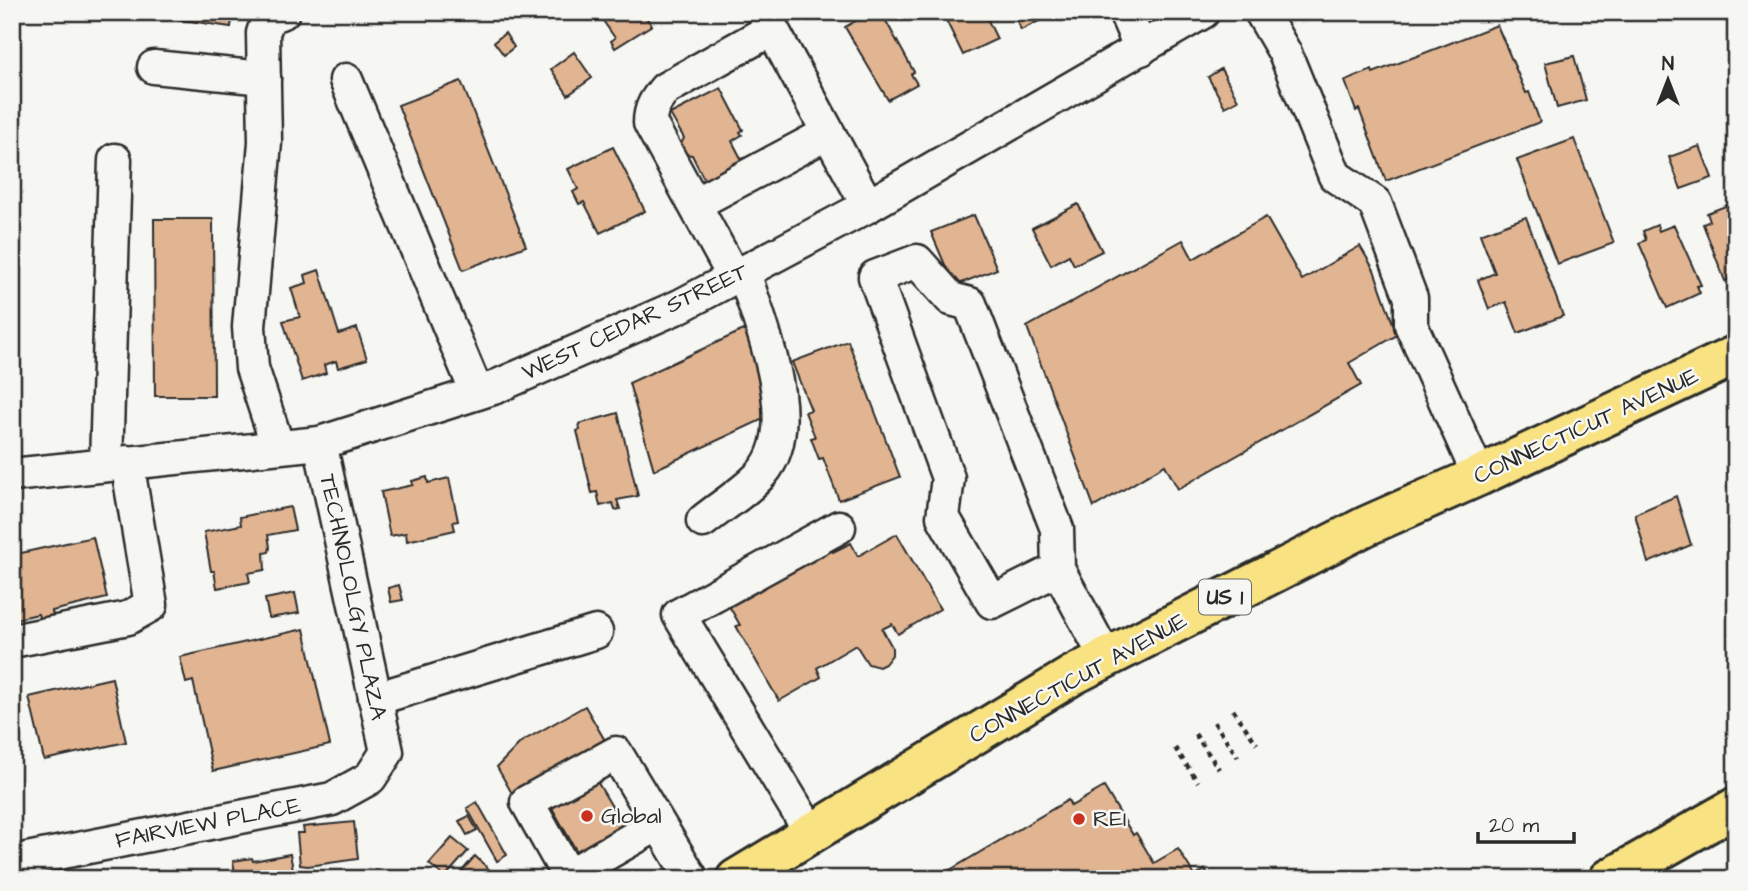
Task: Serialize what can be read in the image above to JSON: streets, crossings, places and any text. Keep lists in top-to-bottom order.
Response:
{
  "streets": {
    "main road": ["CONNECTICUT AVENUE", "US 1"],
    "street": ["WEST CEDAR STREET", "TECHNOLOLGY PLAZA", "FAIRVIEW PLACE"]
  },
  "crossings": [
    ["WEST CEDAR STREET", "TECHNOLOLGY PLAZA"],
    ["TECHNOLOLGY PLAZA", "FAIRVIEW PLACE"]
  ],
  "places": ["Global", "REI"],
  "scale_bar": "20 m",
  "north": "top"
}
